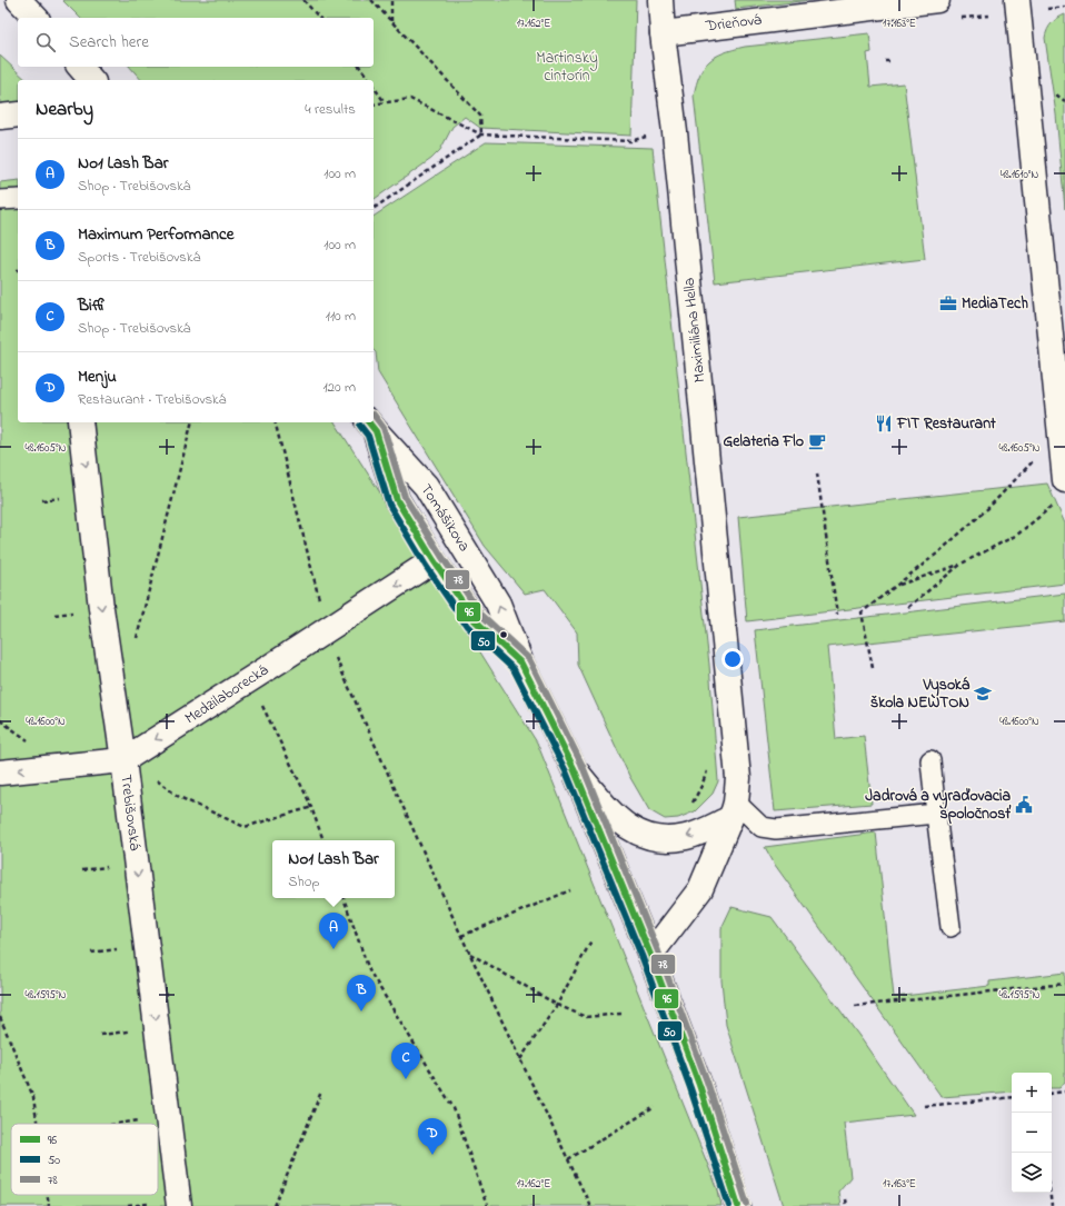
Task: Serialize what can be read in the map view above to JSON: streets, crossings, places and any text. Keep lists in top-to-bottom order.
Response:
{
  "streets": {
    "street": [
      "Drieňová",
      "Maximiliána Hella",
      "Tomášikova",
      "Medzilaborecká",
      "Trebišovská"
    ]
  },
  "crossings": [
    ["Drieňová", "Maximiliána Hella"],
    ["Maximiliána Hella", "Tomášikova"],
    ["Tomášikova", "Medzilaborecká"],
    ["Medzilaborecká", "Trebišovská"]
  ],
  "one_way": ["Medzilaborecká", "Trebišovská"],
  "parks": ["Martinský cintorín"],
  "places": {
    "office": ["MediaTech"],
    "restaurant": ["FIT Restaurant"],
    "cafe": ["Gelateria Flo"],
    "school or university": ["Vysoká škola NEWTON"],
    "public building": ["Jadrová a vyraďovacia spoločnosť"]
  },
  "lines": ["transit line 78", "transit line 96", "transit line 50"],
  "legend": ["96", "50", "78"],
  "page": {
    "search": "Search here",
    "heading": ["Nearby", "4 results"],
    "list": [
      {
        "mark": "A",
        "name": "No1 Lash Bar",
        "note": "Shop · Trebišovská",
        "value": "100 m"
      },
      {
        "mark": "B",
        "name": "Maximum Performance",
        "note": "Sports · Trebišovská",
        "value": "100 m"
      },
      {
        "mark": "C",
        "name": "Biffi",
        "note": "Shop · Trebišovská",
        "value": "110 m"
      },
      {
        "mark": "D",
        "name": "Menju",
        "note": "Restaurant · Trebišovská",
        "value": "120 m"
      }
    ],
    "popup": ["No1 Lash Bar", "Shop"],
    "pins": [
      "A",
      "B",
      "C",
      "D"
    ],
    "map_buttons": ["+", "−"]
  },
  "coordinates": [
    "17.162°E",
    "17.163°E",
    "48.1610°N",
    "48.1605°N",
    "48.1600°N",
    "48.1595°N"
  ]
}
